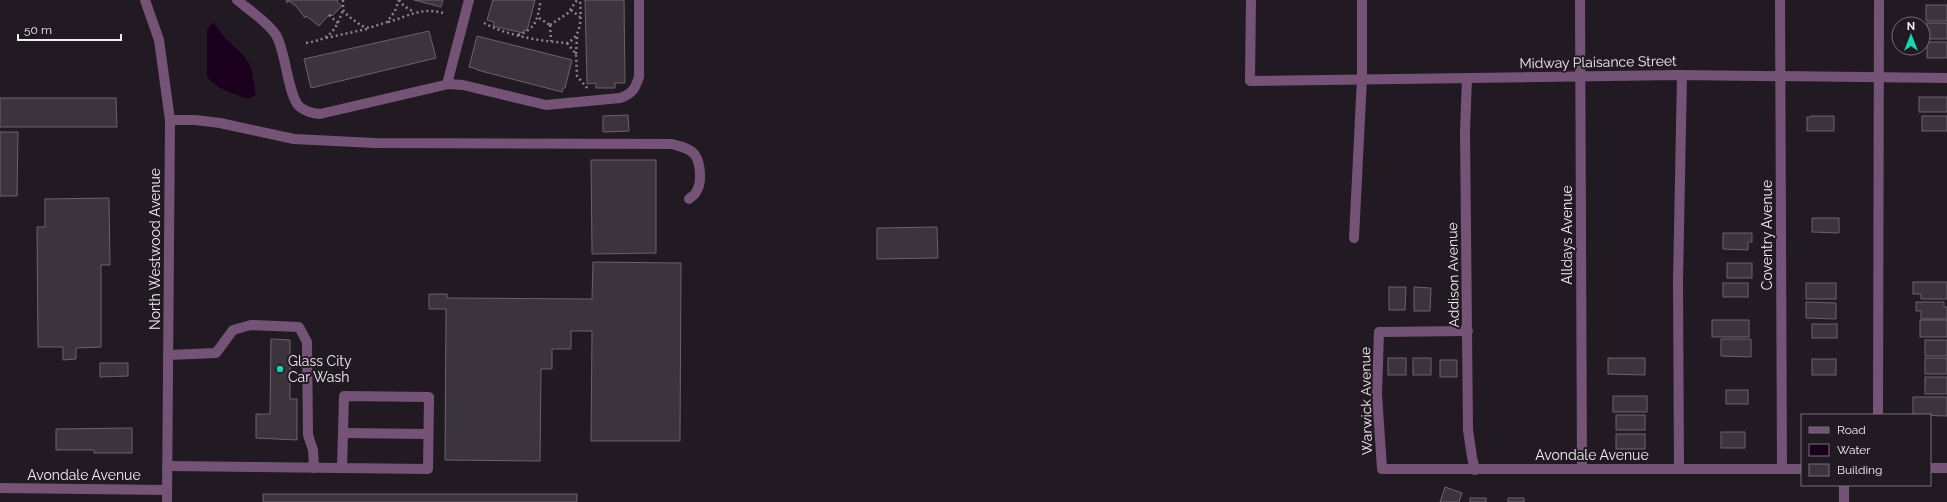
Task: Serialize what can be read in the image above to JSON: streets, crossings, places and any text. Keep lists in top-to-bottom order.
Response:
{
  "streets": {
    "street": [
      "Midway Plaisance Street",
      "Alldays Avenue",
      "Coventry Avenue",
      "North Westwood Avenue",
      "Addison Avenue",
      "Warwick Avenue",
      "Avondale Avenue"
    ]
  },
  "crossings": [
    ["Midway Plaisance Street", "Alldays Avenue"],
    ["Midway Plaisance Street", "Coventry Avenue"],
    ["Midway Plaisance Street", "Addison Avenue"],
    ["Alldays Avenue", "Avondale Avenue"],
    ["Coventry Avenue", "Avondale Avenue"],
    ["North Westwood Avenue", "Avondale Avenue"],
    ["Addison Avenue", "Warwick Avenue"],
    ["Addison Avenue", "Avondale Avenue"],
    ["Warwick Avenue", "Avondale Avenue"]
  ],
  "places": ["Glass City Car Wash"],
  "legend": ["Road", "Water", "Building"],
  "scale_bar": "50 m",
  "north": "top"
}
